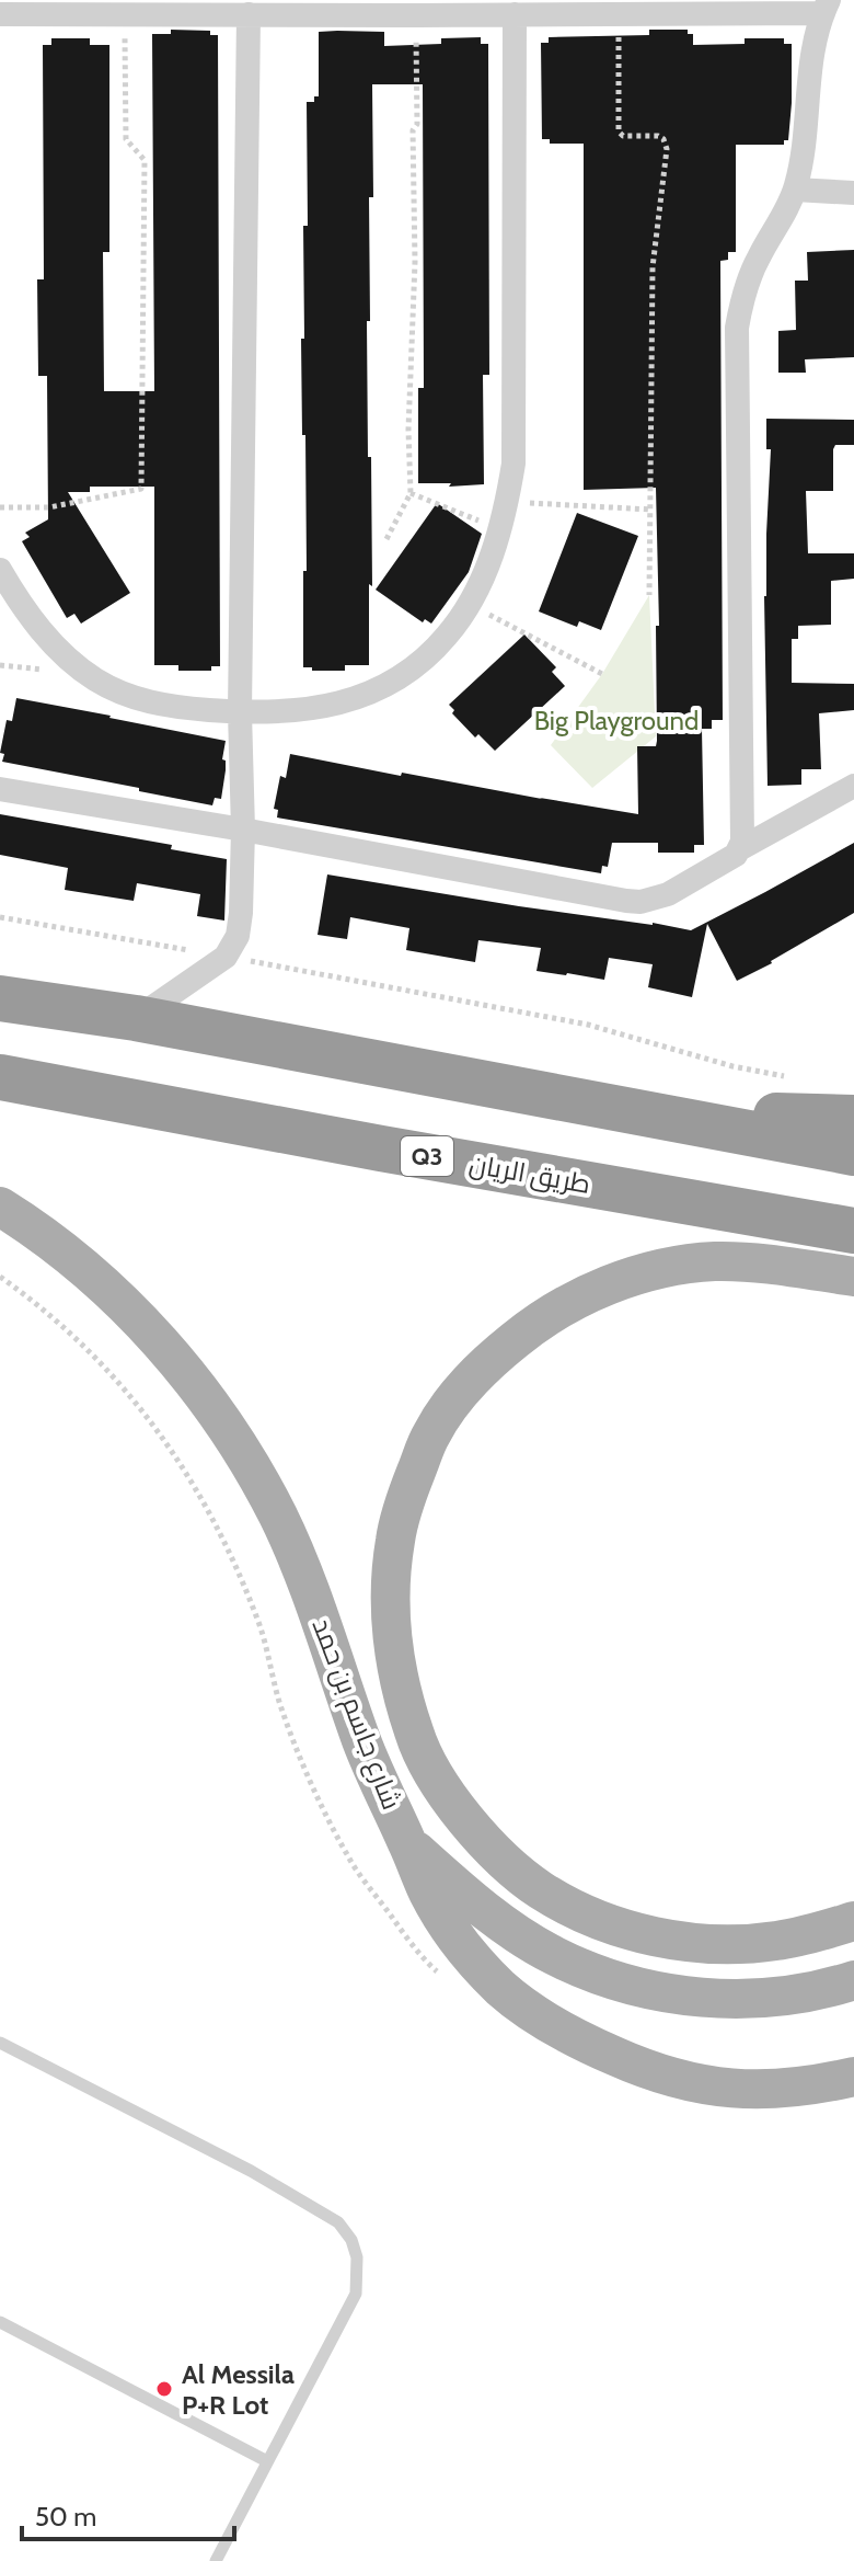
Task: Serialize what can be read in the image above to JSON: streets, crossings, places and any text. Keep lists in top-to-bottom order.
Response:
{
  "streets": {
    "highway": ["Q3", "طريق الريان"],
    "main road": ["شارع جاسم بن حمد"]
  },
  "parks": ["Big Playground"],
  "places": ["Al Messila P+R Lot"],
  "scale_bar": "50 m"
}
